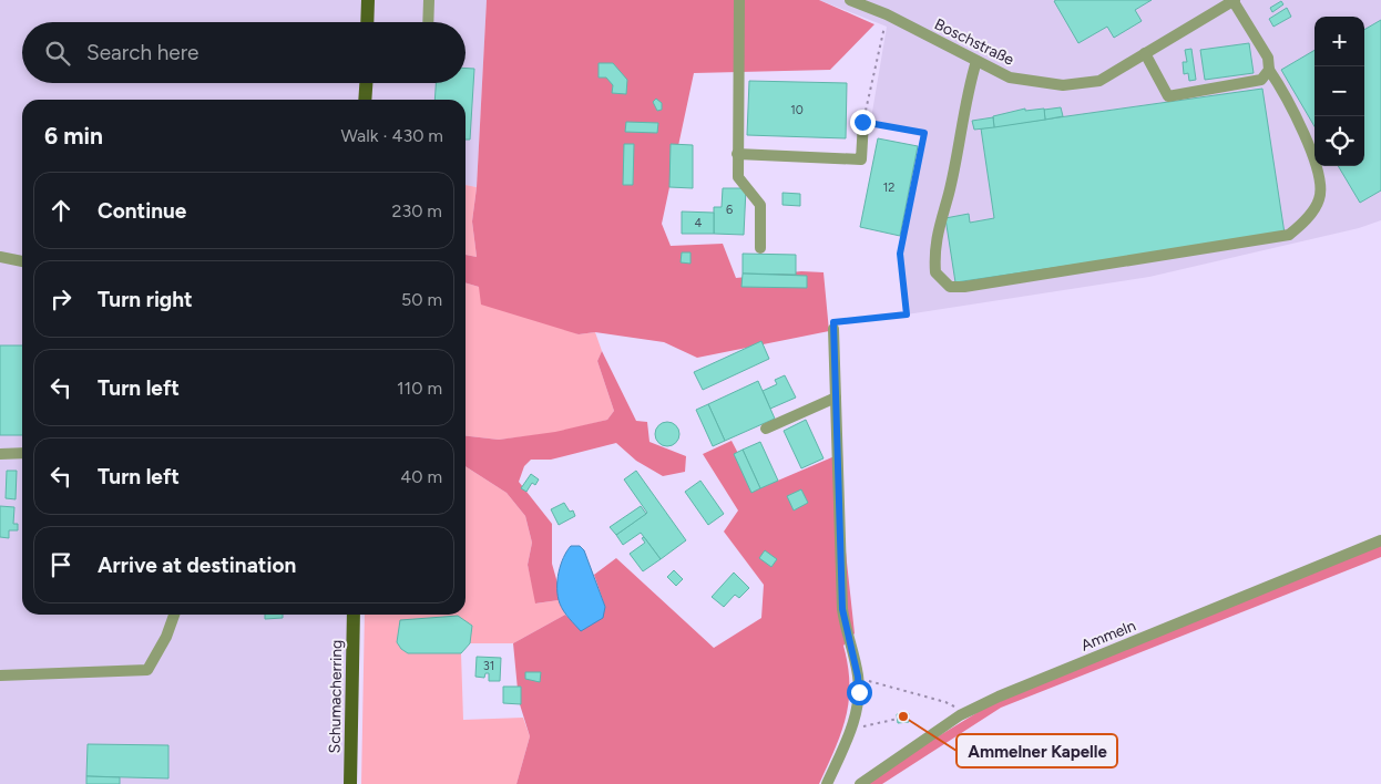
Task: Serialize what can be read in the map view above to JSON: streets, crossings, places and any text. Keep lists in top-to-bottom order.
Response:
{
  "streets": {
    "main road": ["Schumacherring"],
    "street": ["Boschstraße", "Ammeln"]
  },
  "places": ["Ammelner Kapelle"],
  "house_numbers": [
    "10",
    "12",
    "6",
    "4",
    "31"
  ],
  "page": {
    "map_buttons": ["+", "−"],
    "search": "Search here",
    "heading": ["6 min", "Walk · 430 m"],
    "list": [
      ["Continue", "230 m"],
      ["Turn right", "50 m"],
      ["Turn left", "110 m"],
      ["Turn left", "40 m"],
      "Arrive at destination"
    ]
  }
}
